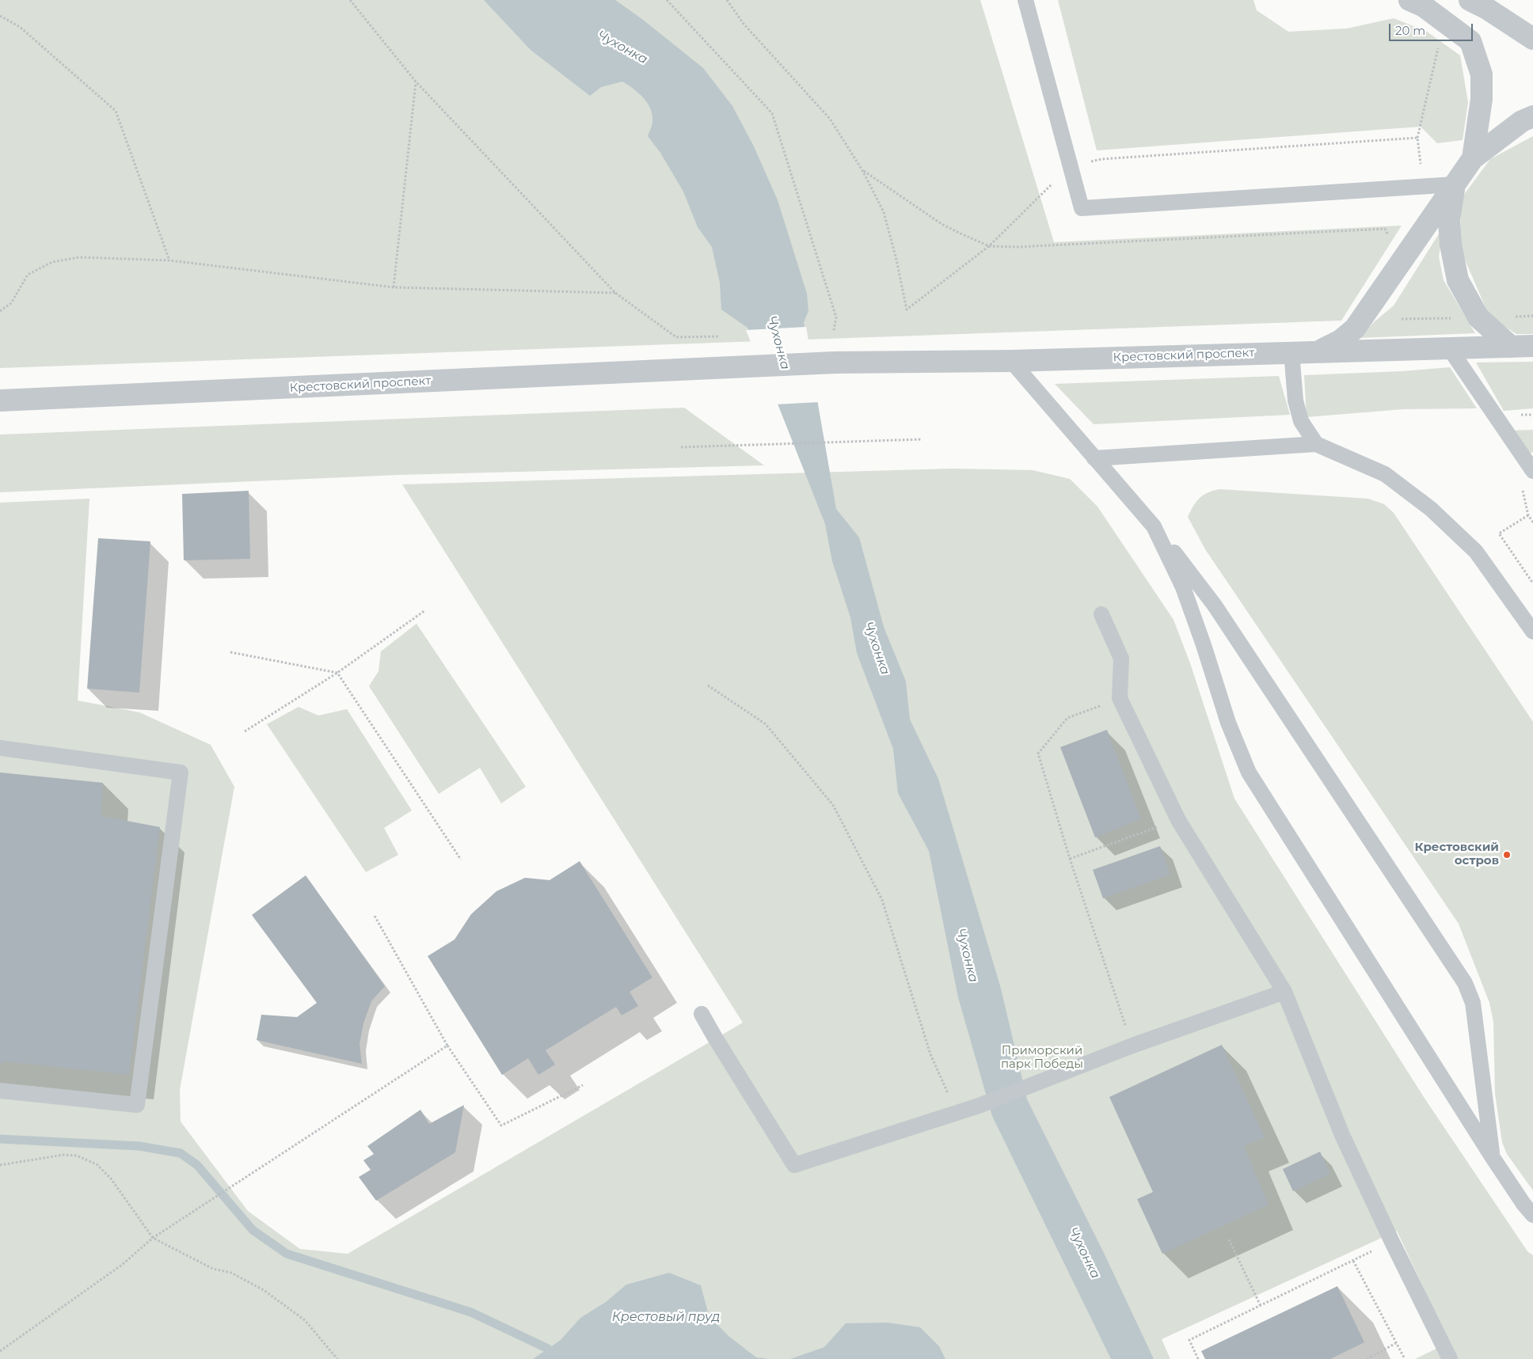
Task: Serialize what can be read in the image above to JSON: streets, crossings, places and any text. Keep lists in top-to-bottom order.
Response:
{
  "streets": {
    "street": ["Крестовский проспект"]
  },
  "water": ["Чухонка", "Крестовый пруд"],
  "parks": ["Приморский парк Победы"],
  "places": ["Крестовский остров"],
  "scale_bar": "20 m"
}
